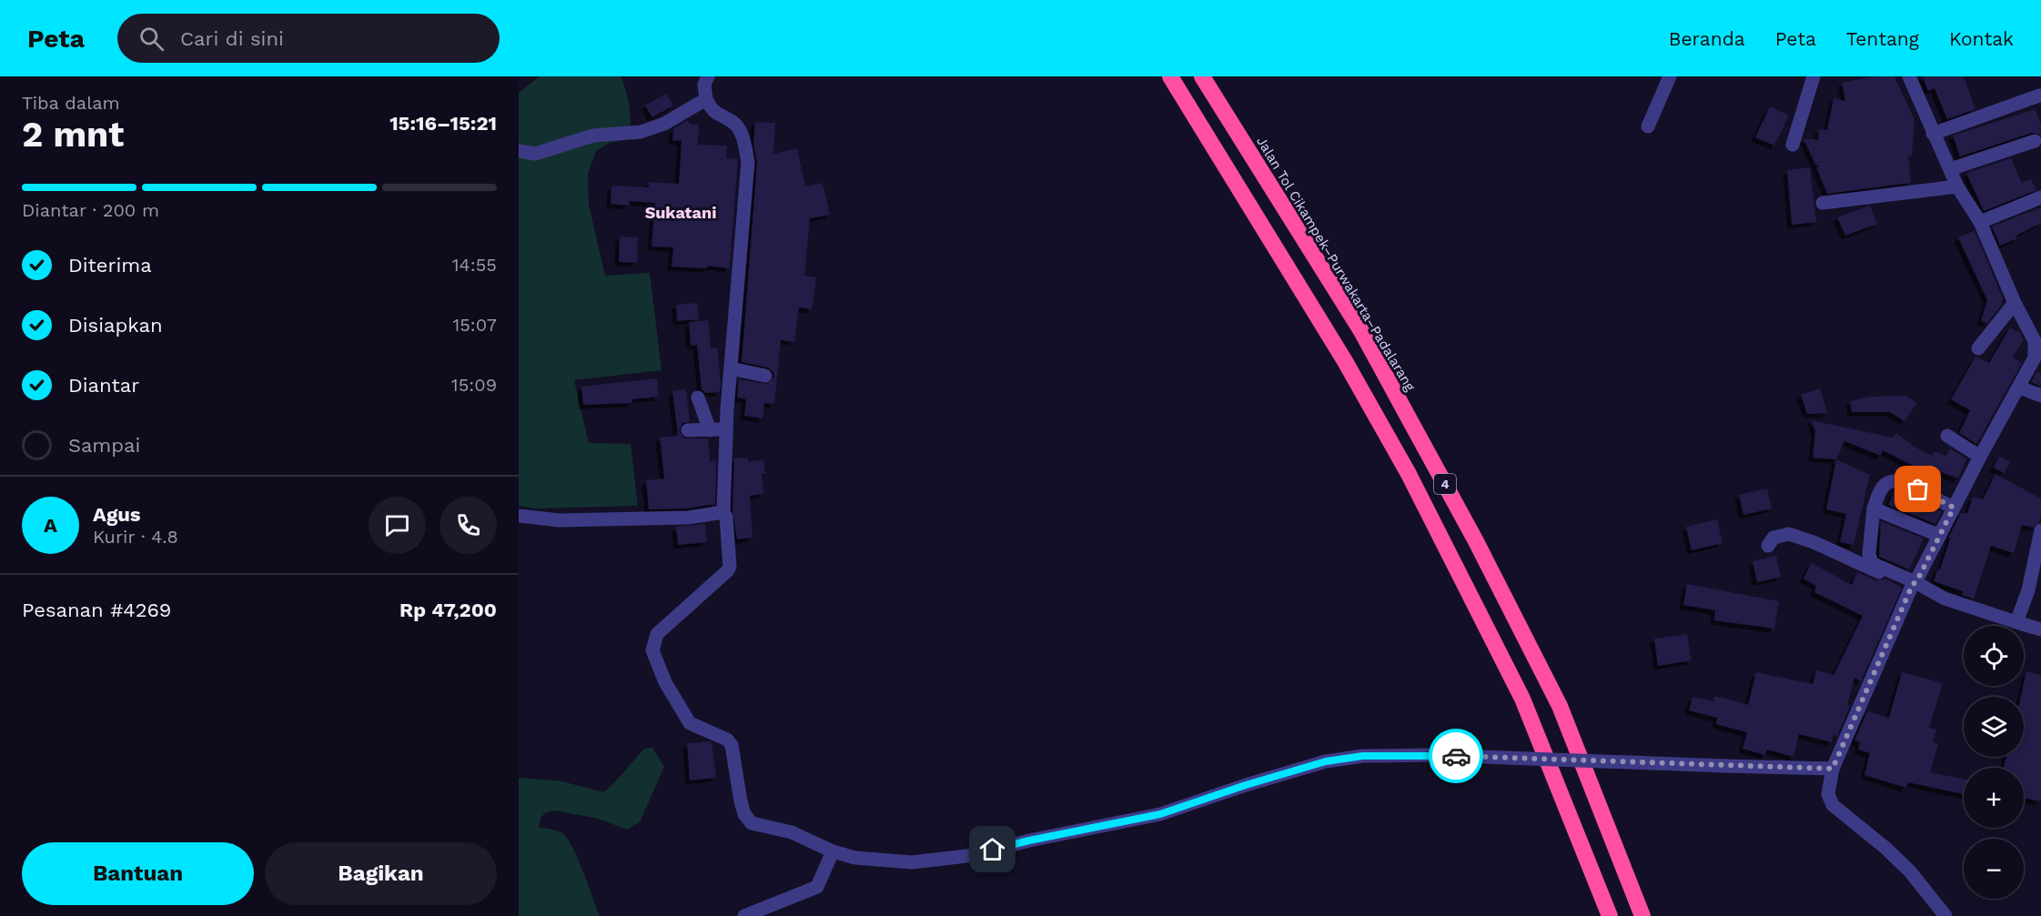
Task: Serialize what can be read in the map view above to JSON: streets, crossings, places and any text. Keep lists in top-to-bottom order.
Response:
{
  "streets": {
    "highway": ["Jalan Tol Cikampek–Purwakarta–Padalarang", "4"]
  },
  "districts": ["Sukatani"],
  "page": {
    "header": "Peta",
    "search": "Cari di sini",
    "nav": [
      "Beranda",
      "Peta",
      "Tentang",
      "Kontak"
    ],
    "heading": ["2 mnt", "Tiba dalam", "15:16–15:21"],
    "panel": [
      "Agus",
      "Kurir · 4.8",
      "Pesanan #4269",
      "Rp 47,200"
    ],
    "bar": "Diantar · 200 m",
    "list": [
      ["Diterima", "14:55"],
      ["Disiapkan", "15:07"],
      ["Diantar", "15:09"],
      "Sampai"
    ],
    "round": "A",
    "map_buttons": ["+", "−"],
    "buttons": ["Bantuan", "Bagikan"]
  }
}
